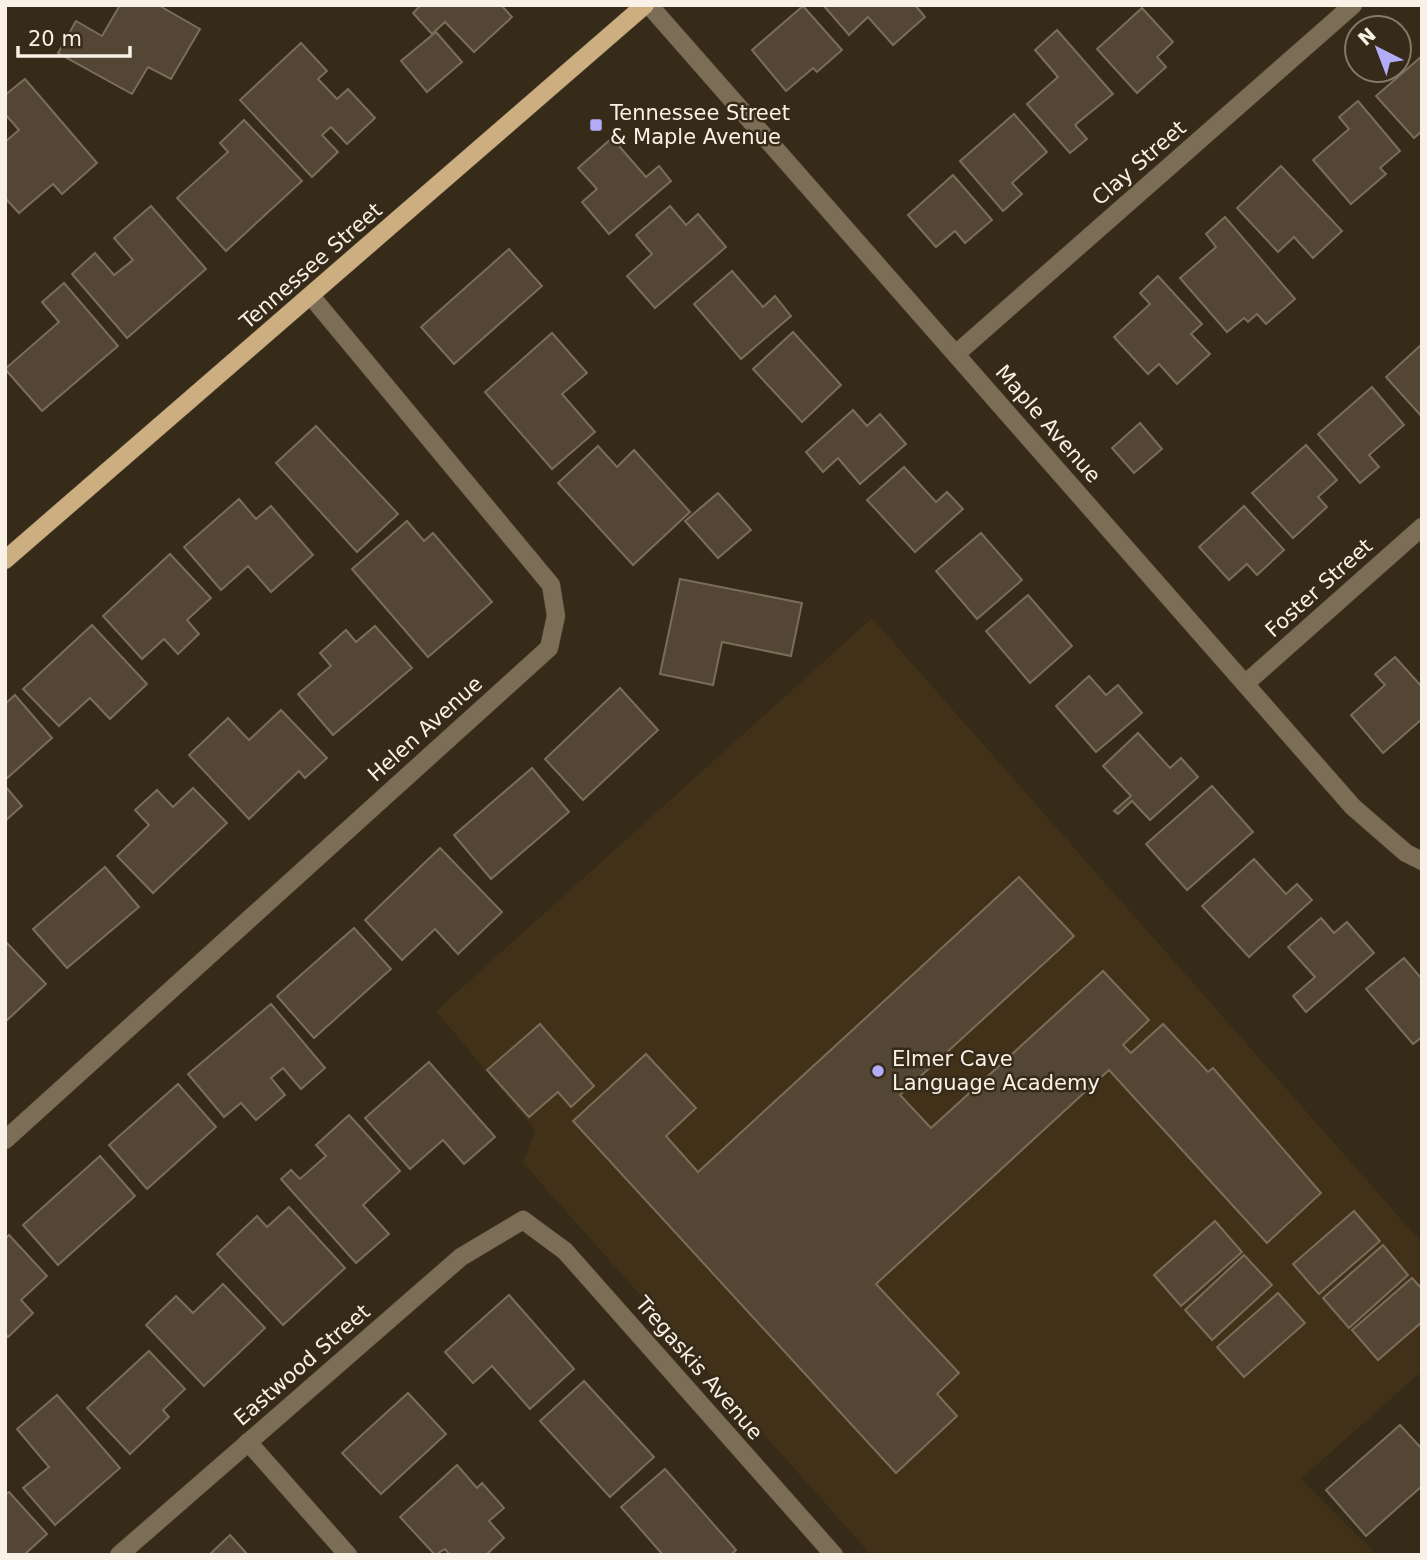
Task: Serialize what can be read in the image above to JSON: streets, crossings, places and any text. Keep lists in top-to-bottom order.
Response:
{
  "streets": {
    "main road": ["Tennessee Street"],
    "street": [
      "Clay Street",
      "Maple Avenue",
      "Foster Street",
      "Helen Avenue",
      "Eastwood Street",
      "Tregaskis Avenue"
    ]
  },
  "crossings": [
    ["Clay Street", "Maple Avenue"],
    ["Tennessee Street", "Maple Avenue"],
    ["Tennessee Street", "Helen Avenue"],
    ["Maple Avenue", "Foster Street"],
    ["Eastwood Street", "Tregaskis Avenue"]
  ],
  "places": {
    "transit": ["Tennessee Street & Maple Avenue"],
    "other": ["Elmer Cave Language Academy"]
  },
  "scale_bar": "20 m",
  "north": "top left"
}
